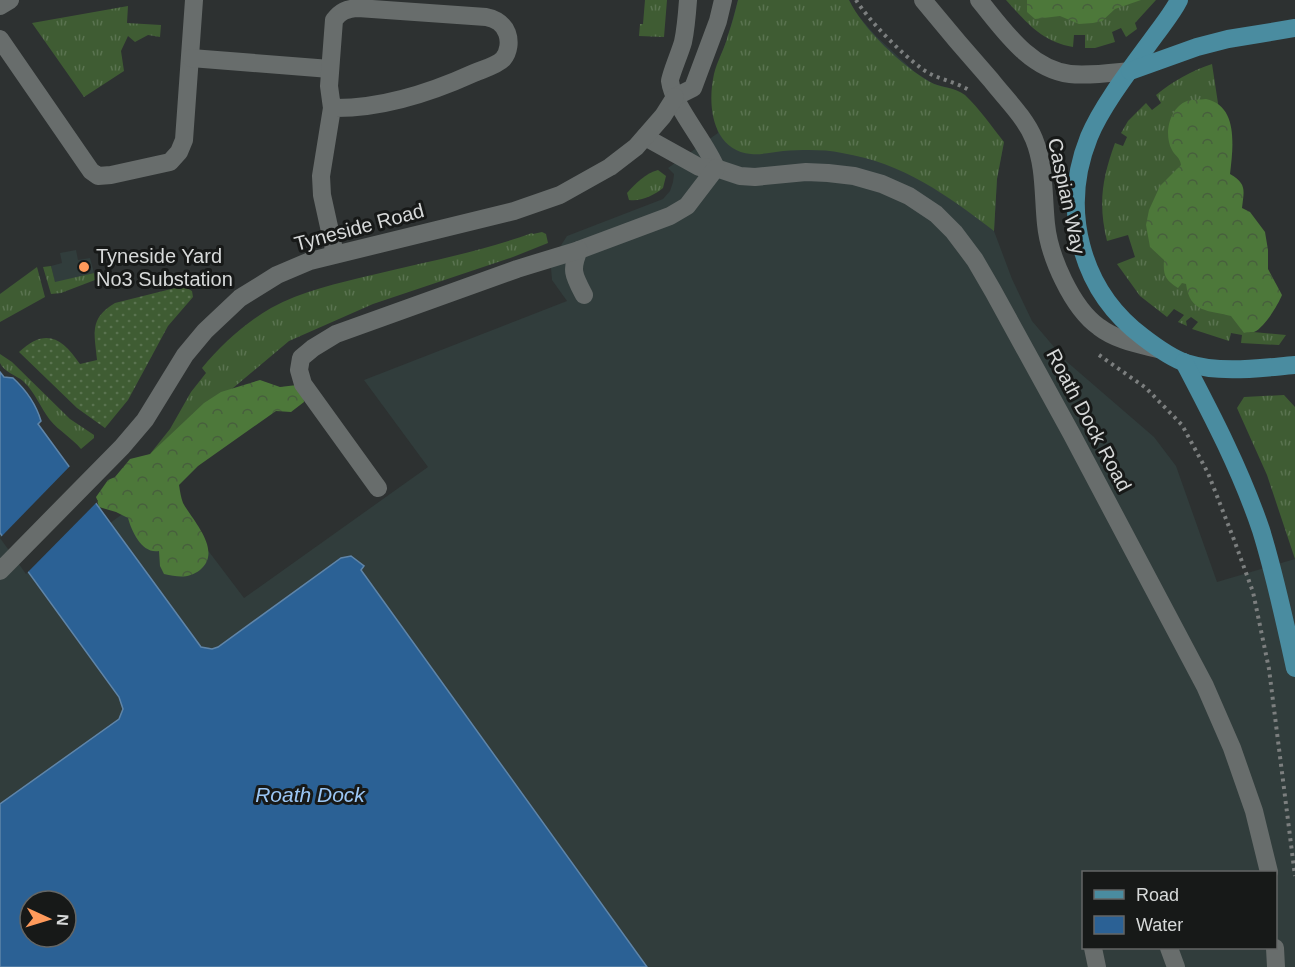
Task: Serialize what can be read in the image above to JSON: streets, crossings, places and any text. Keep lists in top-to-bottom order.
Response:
{
  "streets": {
    "street": ["Caspian Way", "Tyneside Road", "Roath Dock Road"]
  },
  "crossings": [
    ["Tyneside Road", "Roath Dock Road"]
  ],
  "water": ["Roath Dock"],
  "places": ["Tyneside Yard No3 Substation"],
  "legend": ["Road", "Water"],
  "north": "right"
}
